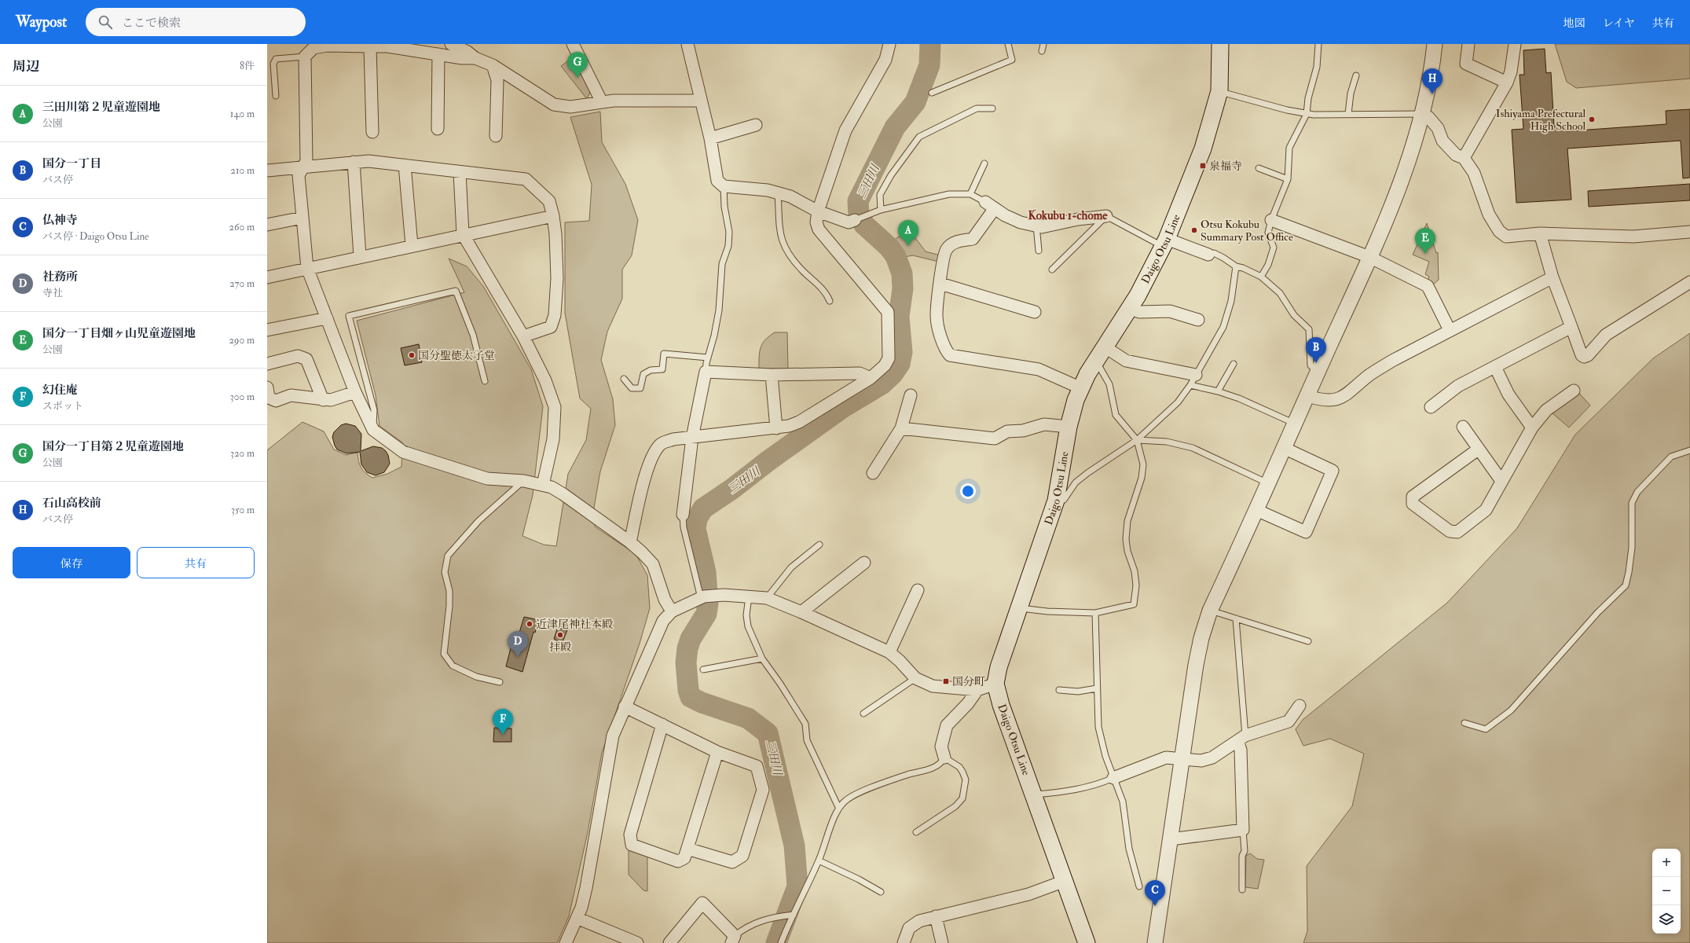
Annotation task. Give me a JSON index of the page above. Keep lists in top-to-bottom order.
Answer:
{
  "streets": {
    "main road": ["Daigo Otsu Line"]
  },
  "districts": ["Kokubu 1-chome"],
  "water": ["三田川"],
  "places": {
    "other": [
      "Ishiyama Prefectural High School",
      "Otsu Kokubu Summary Post Office",
      "国分聖徳太子堂",
      "近津尾神社本殿",
      "拝殿"
    ],
    "transit": ["泉福寺", "国分町"]
  },
  "page": {
    "header": "Waypost",
    "search": "ここで検索",
    "nav": ["地図", "レイヤ", "共有"],
    "heading": ["周辺", "8件"],
    "pins": [
      "G",
      "H",
      "A",
      "E",
      "B",
      "D",
      "F",
      "C"
    ],
    "list": [
      {
        "mark": "A",
        "name": "三田川第２児童遊園地",
        "note": "公園",
        "value": "140 m"
      },
      {
        "mark": "B",
        "name": "国分一丁目",
        "note": "バス停",
        "value": "210 m"
      },
      {
        "mark": "C",
        "name": "仏神寺",
        "note": "バス停 · Daigo Otsu Line",
        "value": "260 m"
      },
      {
        "mark": "D",
        "name": "社務所",
        "note": "寺社",
        "value": "270 m"
      },
      {
        "mark": "E",
        "name": "国分一丁目畑ヶ山児童遊園地",
        "note": "公園",
        "value": "290 m"
      },
      {
        "mark": "F",
        "name": "幻住庵",
        "note": "スポット",
        "value": "300 m"
      },
      {
        "mark": "G",
        "name": "国分一丁目第２児童遊園地",
        "note": "公園",
        "value": "320 m"
      },
      {
        "mark": "H",
        "name": "石山高校前",
        "note": "バス停",
        "value": "350 m"
      }
    ],
    "buttons": ["保存", "共有"],
    "map_buttons": ["+", "−"]
  }
}
